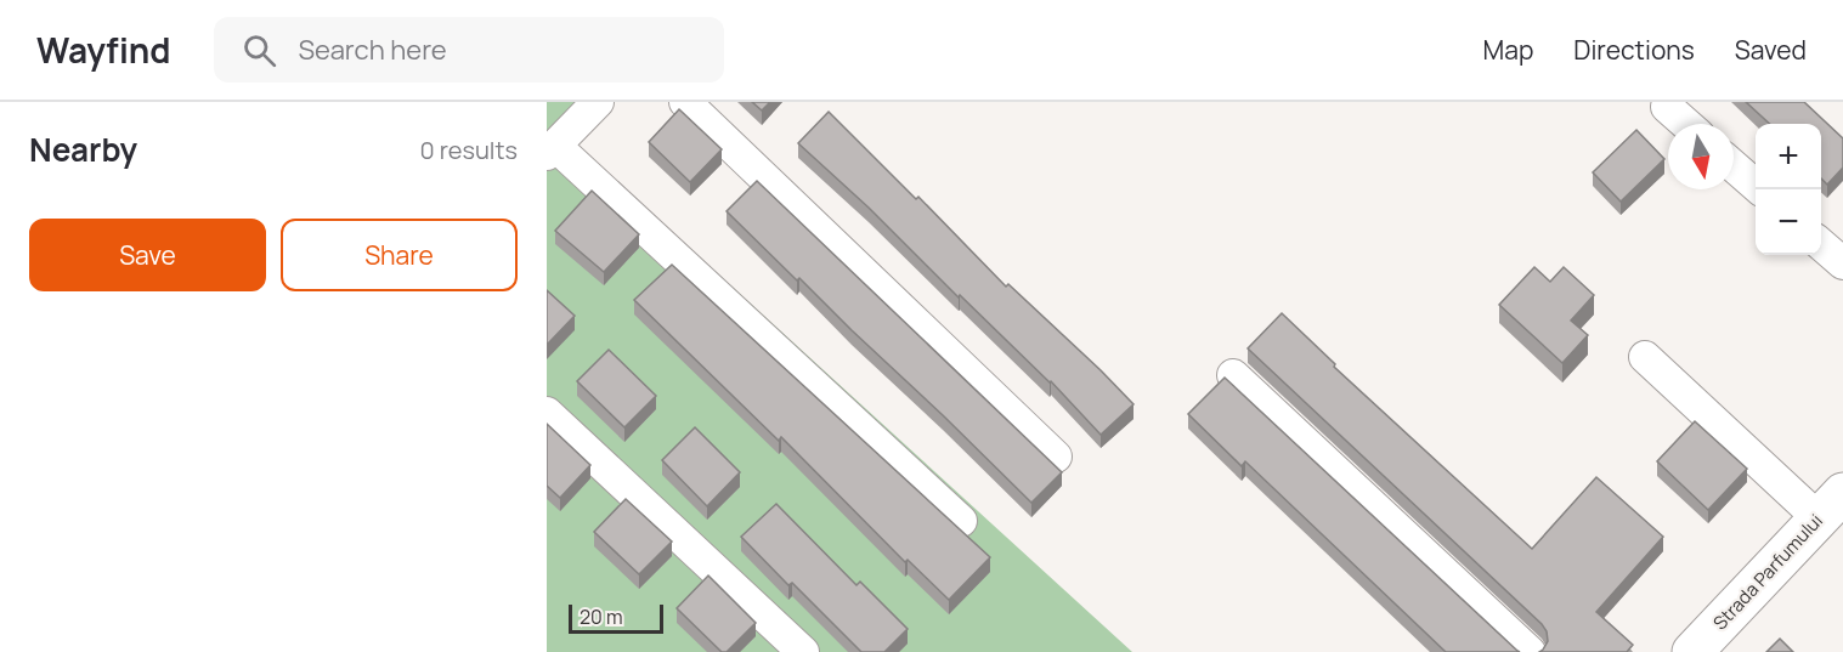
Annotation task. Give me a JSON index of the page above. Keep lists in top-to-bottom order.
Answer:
{
  "streets": {
    "street": ["Strada Parfumului"]
  },
  "scale_bar": "20 m",
  "north": "bottom",
  "page": {
    "header": "Wayfind",
    "search": "Search here",
    "nav": ["Map", "Directions", "Saved"],
    "heading": ["Nearby", "0 results"],
    "map_buttons": ["+", "−"],
    "buttons": ["Save", "Share"],
    "scale": "20 m"
  }
}
